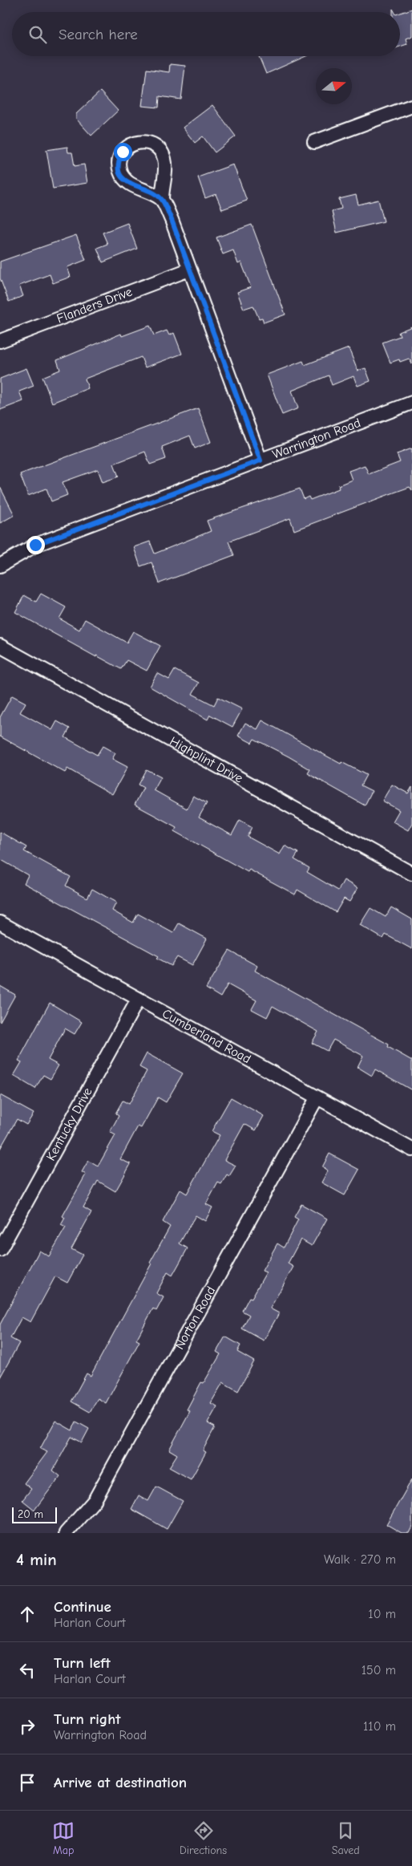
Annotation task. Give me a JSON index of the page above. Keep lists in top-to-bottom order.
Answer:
{
  "streets": {
    "street": [
      "Flanders Drive",
      "Warrington Road",
      "Highplint Drive",
      "Cumberland Road",
      "Kentucky Drive",
      "Norton Road"
    ]
  },
  "crossings": [
    ["Cumberland Road", "Kentucky Drive"],
    ["Cumberland Road", "Norton Road"]
  ],
  "scale_bar": "20 m",
  "north": "right",
  "page": {
    "search": "Search here",
    "scale": "20 m",
    "heading": ["4 min", "Walk · 270 m"],
    "list": [
      ["Continue", "Harlan Court", "10 m"],
      ["Turn left", "Harlan Court", "150 m"],
      ["Turn right", "Warrington Road", "110 m"],
      "Arrive at destination"
    ],
    "nav": ["Map", "Directions", "Saved"]
  }
}
